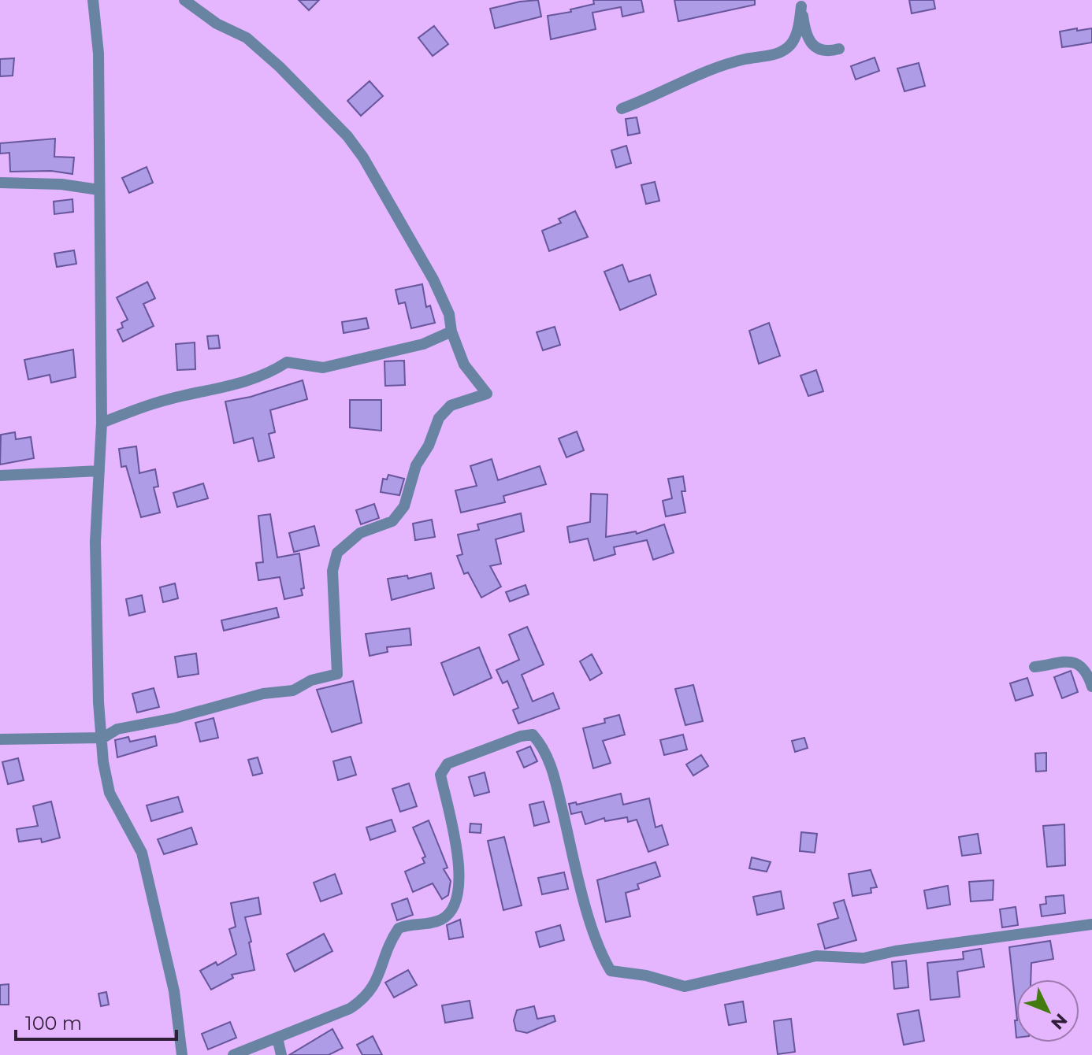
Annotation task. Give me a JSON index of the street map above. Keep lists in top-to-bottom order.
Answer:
{
  "scale_bar": "100 m",
  "north": "bottom right"
}
